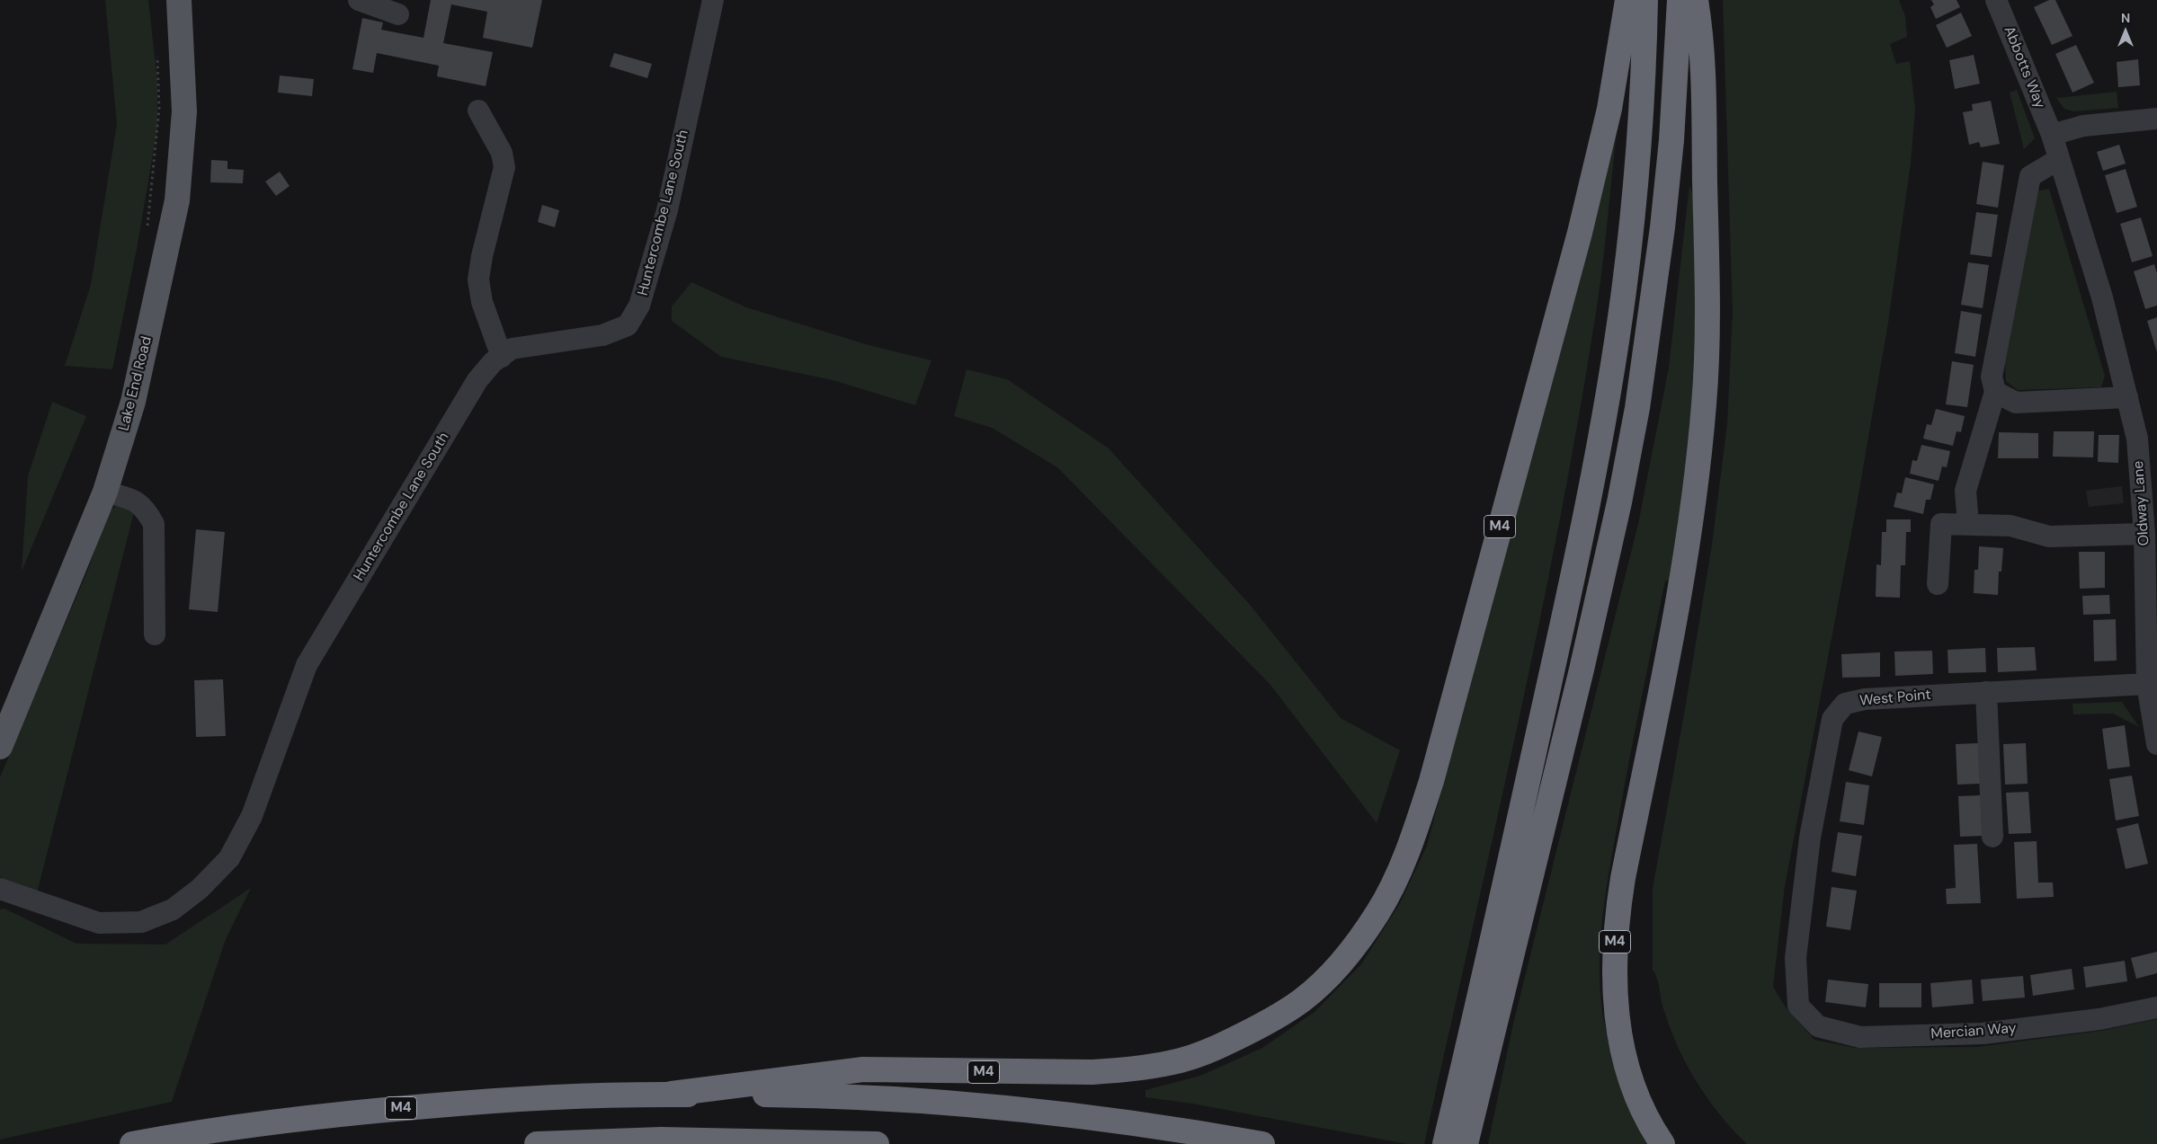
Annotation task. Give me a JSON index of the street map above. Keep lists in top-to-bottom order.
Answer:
{
  "streets": {
    "highway": ["M4"],
    "main road": ["Lake End Road"],
    "street": [
      "Abbotts Way",
      "Huntercombe Lane South",
      "Oldway Lane",
      "West Point",
      "Mercian Way"
    ]
  },
  "crossings": [
    ["Abbotts Way", "Oldway Lane"],
    ["Oldway Lane", "West Point"],
    ["West Point", "Mercian Way"]
  ],
  "north": "top"
}
